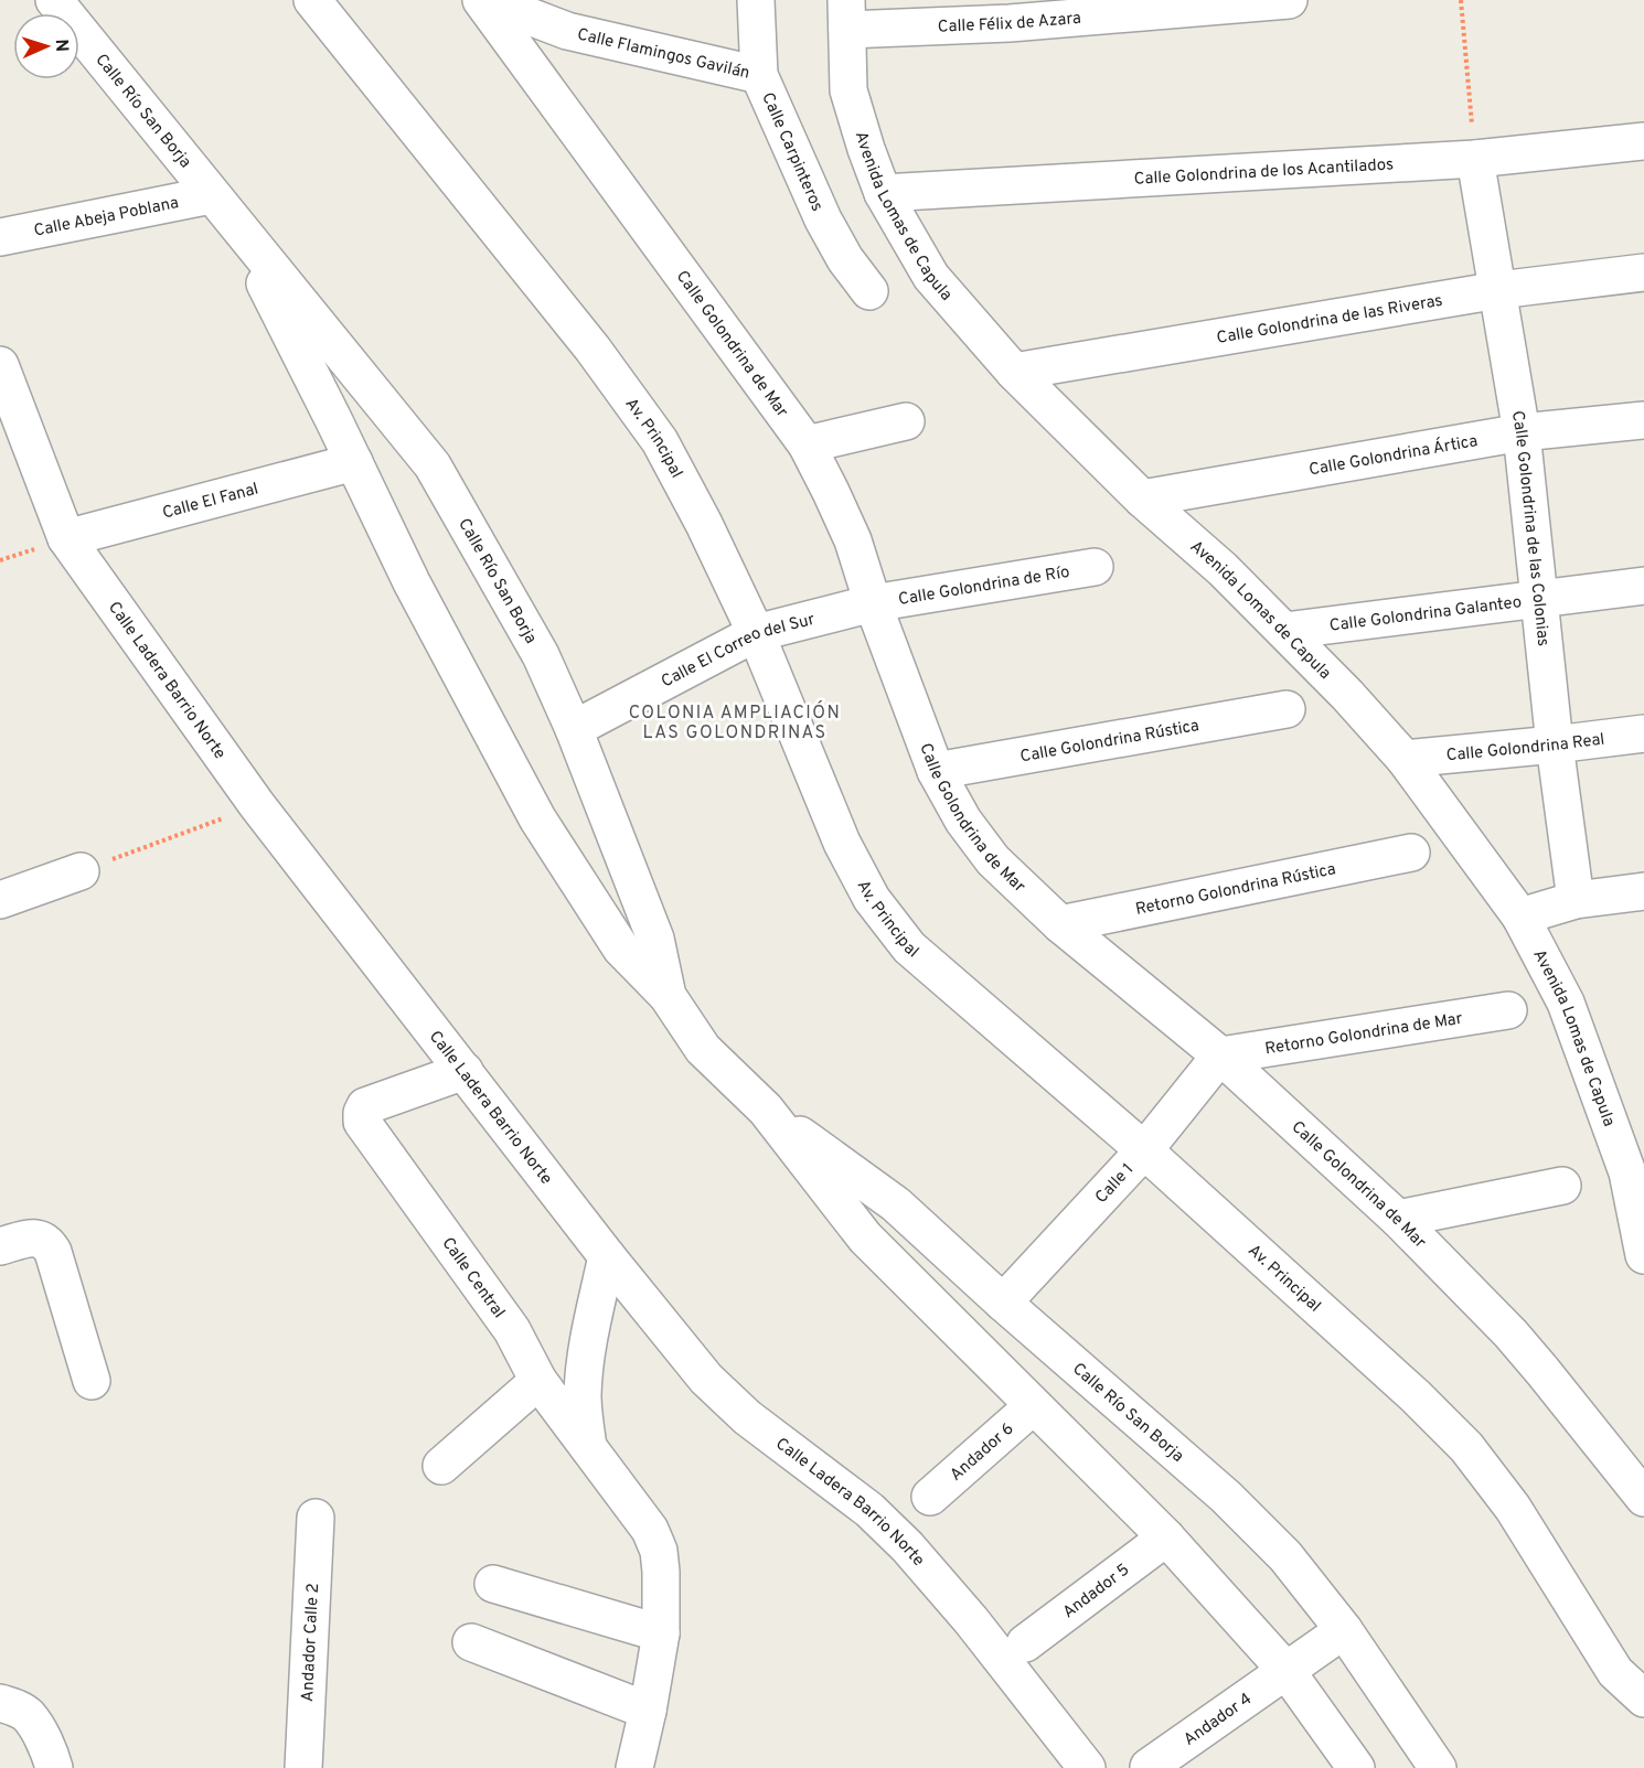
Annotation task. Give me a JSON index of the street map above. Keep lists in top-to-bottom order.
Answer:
{
  "streets": {
    "street": [
      "Calle Félix de Azara",
      "Calle Flamingos Gavilán",
      "Calle Río San Borja",
      "Calle Carpinteros",
      "Calle Golondrina de los Acantilados",
      "Avenida Lomas de Capula",
      "Calle Abeja Poblana",
      "Calle Golondrina de las Riveras",
      "Calle Golondrina de Mar",
      "Av. Principal",
      "Calle Golondrina Ártica",
      "Calle El Fanal",
      "Calle Golondrina de las Colonias",
      "Calle Golondrina de Río",
      "Calle Golondrina Galanteo",
      "Calle El Correo del Sur",
      "Calle Ladera Barrio Norte",
      "Calle Golondrina Rústica",
      "Calle Golondrina Real",
      "Retorno Golondrina Rústica",
      "Retorno Golondrina de Mar",
      "Calle 1",
      "Calle Central",
      "Andador 6",
      "Andador 5",
      "Andador Calle 2",
      "Andador 4"
    ]
  },
  "crossings": [
    ["Calle Félix de Azara", "Avenida Lomas de Capula"],
    ["Calle Flamingos Gavilán", "Calle Carpinteros"],
    ["Calle Río San Borja", "Calle Abeja Poblana"],
    ["Calle Río San Borja", "Calle El Fanal"],
    ["Calle Río San Borja", "Calle El Correo del Sur"],
    ["Calle Río San Borja", "Calle 1"],
    ["Calle Río San Borja", "Andador 6"],
    ["Calle Río San Borja", "Andador 5"],
    ["Calle Río San Borja", "Andador 4"],
    ["Calle Golondrina de los Acantilados", "Avenida Lomas de Capula"],
    ["Calle Golondrina de los Acantilados", "Calle Golondrina de las Colonias"],
    ["Avenida Lomas de Capula", "Calle Golondrina de las Riveras"],
    ["Avenida Lomas de Capula", "Calle Golondrina Ártica"],
    ["Avenida Lomas de Capula", "Calle Golondrina Galanteo"],
    ["Avenida Lomas de Capula", "Calle Golondrina Real"],
    ["Calle Golondrina de las Riveras", "Calle Golondrina de las Colonias"],
    ["Calle Golondrina de Mar", "Calle Golondrina de Río"],
    ["Calle Golondrina de Mar", "Calle El Correo del Sur"],
    ["Calle Golondrina de Mar", "Calle Golondrina Rústica"],
    ["Calle Golondrina de Mar", "Retorno Golondrina Rústica"],
    ["Calle Golondrina de Mar", "Retorno Golondrina de Mar"],
    ["Calle Golondrina de Mar", "Calle 1"],
    ["Av. Principal", "Calle El Correo del Sur"],
    ["Av. Principal", "Calle 1"],
    ["Calle Golondrina Ártica", "Calle Golondrina de las Colonias"],
    ["Calle El Fanal", "Calle Ladera Barrio Norte"],
    ["Calle Golondrina de las Colonias", "Calle Golondrina Galanteo"],
    ["Calle Golondrina de las Colonias", "Calle Golondrina Real"],
    ["Calle Golondrina de Río", "Calle El Correo del Sur"],
    ["Calle Ladera Barrio Norte", "Calle Central"],
    ["Retorno Golondrina de Mar", "Calle 1"]
  ],
  "districts": ["COLONIA AMPLIACIÓN LAS GOLONDRINAS"],
  "north": "right"
}
